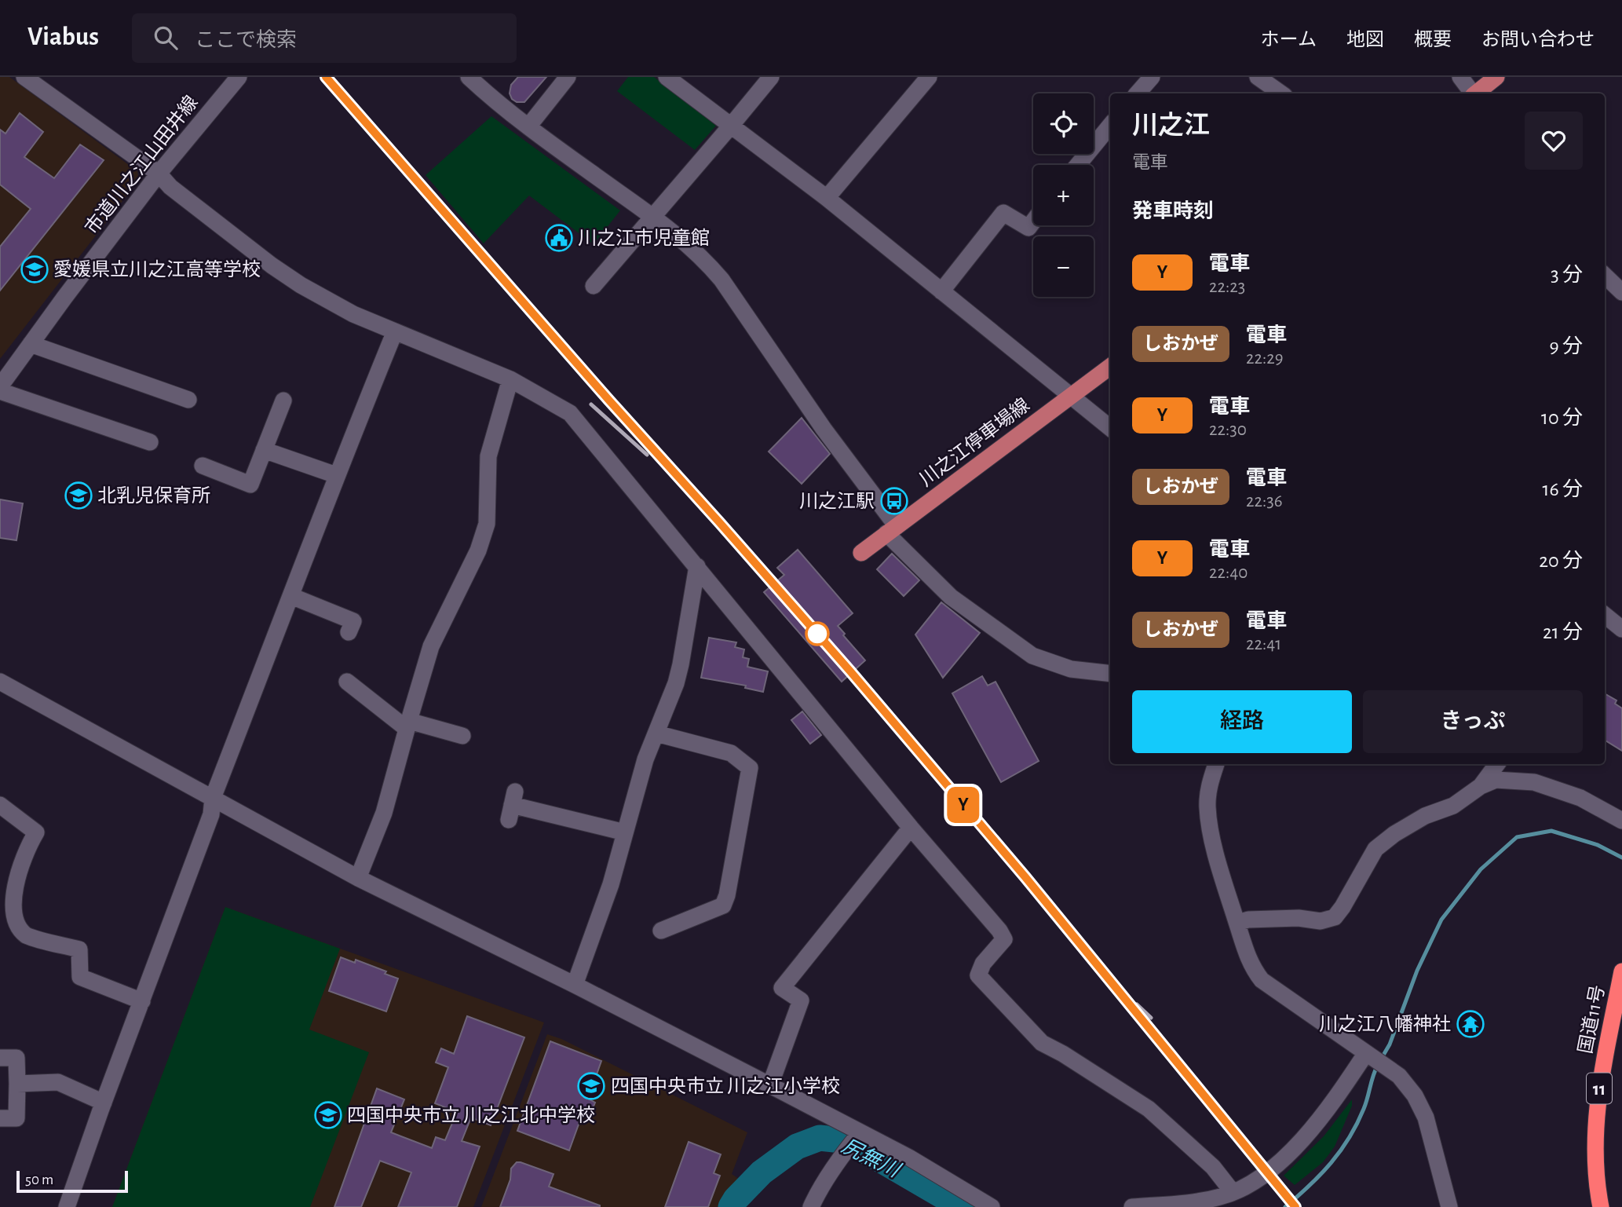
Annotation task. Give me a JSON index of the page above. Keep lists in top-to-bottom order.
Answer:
{
  "streets": {
    "highway": ["国道11号", "11"],
    "main road": ["川之江停車場線"],
    "street": ["市道川之江山田井線"]
  },
  "water": ["尻無川"],
  "places": {
    "public building": ["川之江市児童館"],
    "school or university": [
      "愛媛県立川之江高等学校",
      "北乳児保育所",
      "四国中央市立 川之江小学校",
      "四国中央市立 川之江北中学校"
    ],
    "bus stop": ["川之江駅"],
    "temple": ["川之江八幡神社"]
  },
  "scale_bar": "50 m",
  "page": {
    "header": "Viabus",
    "search": "ここで検索",
    "nav": [
      "ホーム",
      "地図",
      "概要",
      "お問い合わせ"
    ],
    "on_map": "Y",
    "map_buttons": ["+", "−"],
    "heading": [
      ["川之江", "電車"],
      "発車時刻"
    ],
    "list": [
      {
        "mark": "Y",
        "name": "電車",
        "note": "22:23",
        "value": "3 分"
      },
      {
        "mark": "しおかぜ",
        "name": "電車",
        "note": "22:29",
        "value": "9 分"
      },
      {
        "mark": "Y",
        "name": "電車",
        "note": "22:30",
        "value": "10 分"
      },
      {
        "mark": "しおかぜ",
        "name": "電車",
        "note": "22:36",
        "value": "16 分"
      },
      {
        "mark": "Y",
        "name": "電車",
        "note": "22:40",
        "value": "20 分"
      },
      {
        "mark": "しおかぜ",
        "name": "電車",
        "note": "22:41",
        "value": "21 分"
      }
    ],
    "buttons": ["経路", "きっぷ"],
    "scale": "50 m"
  }
}
